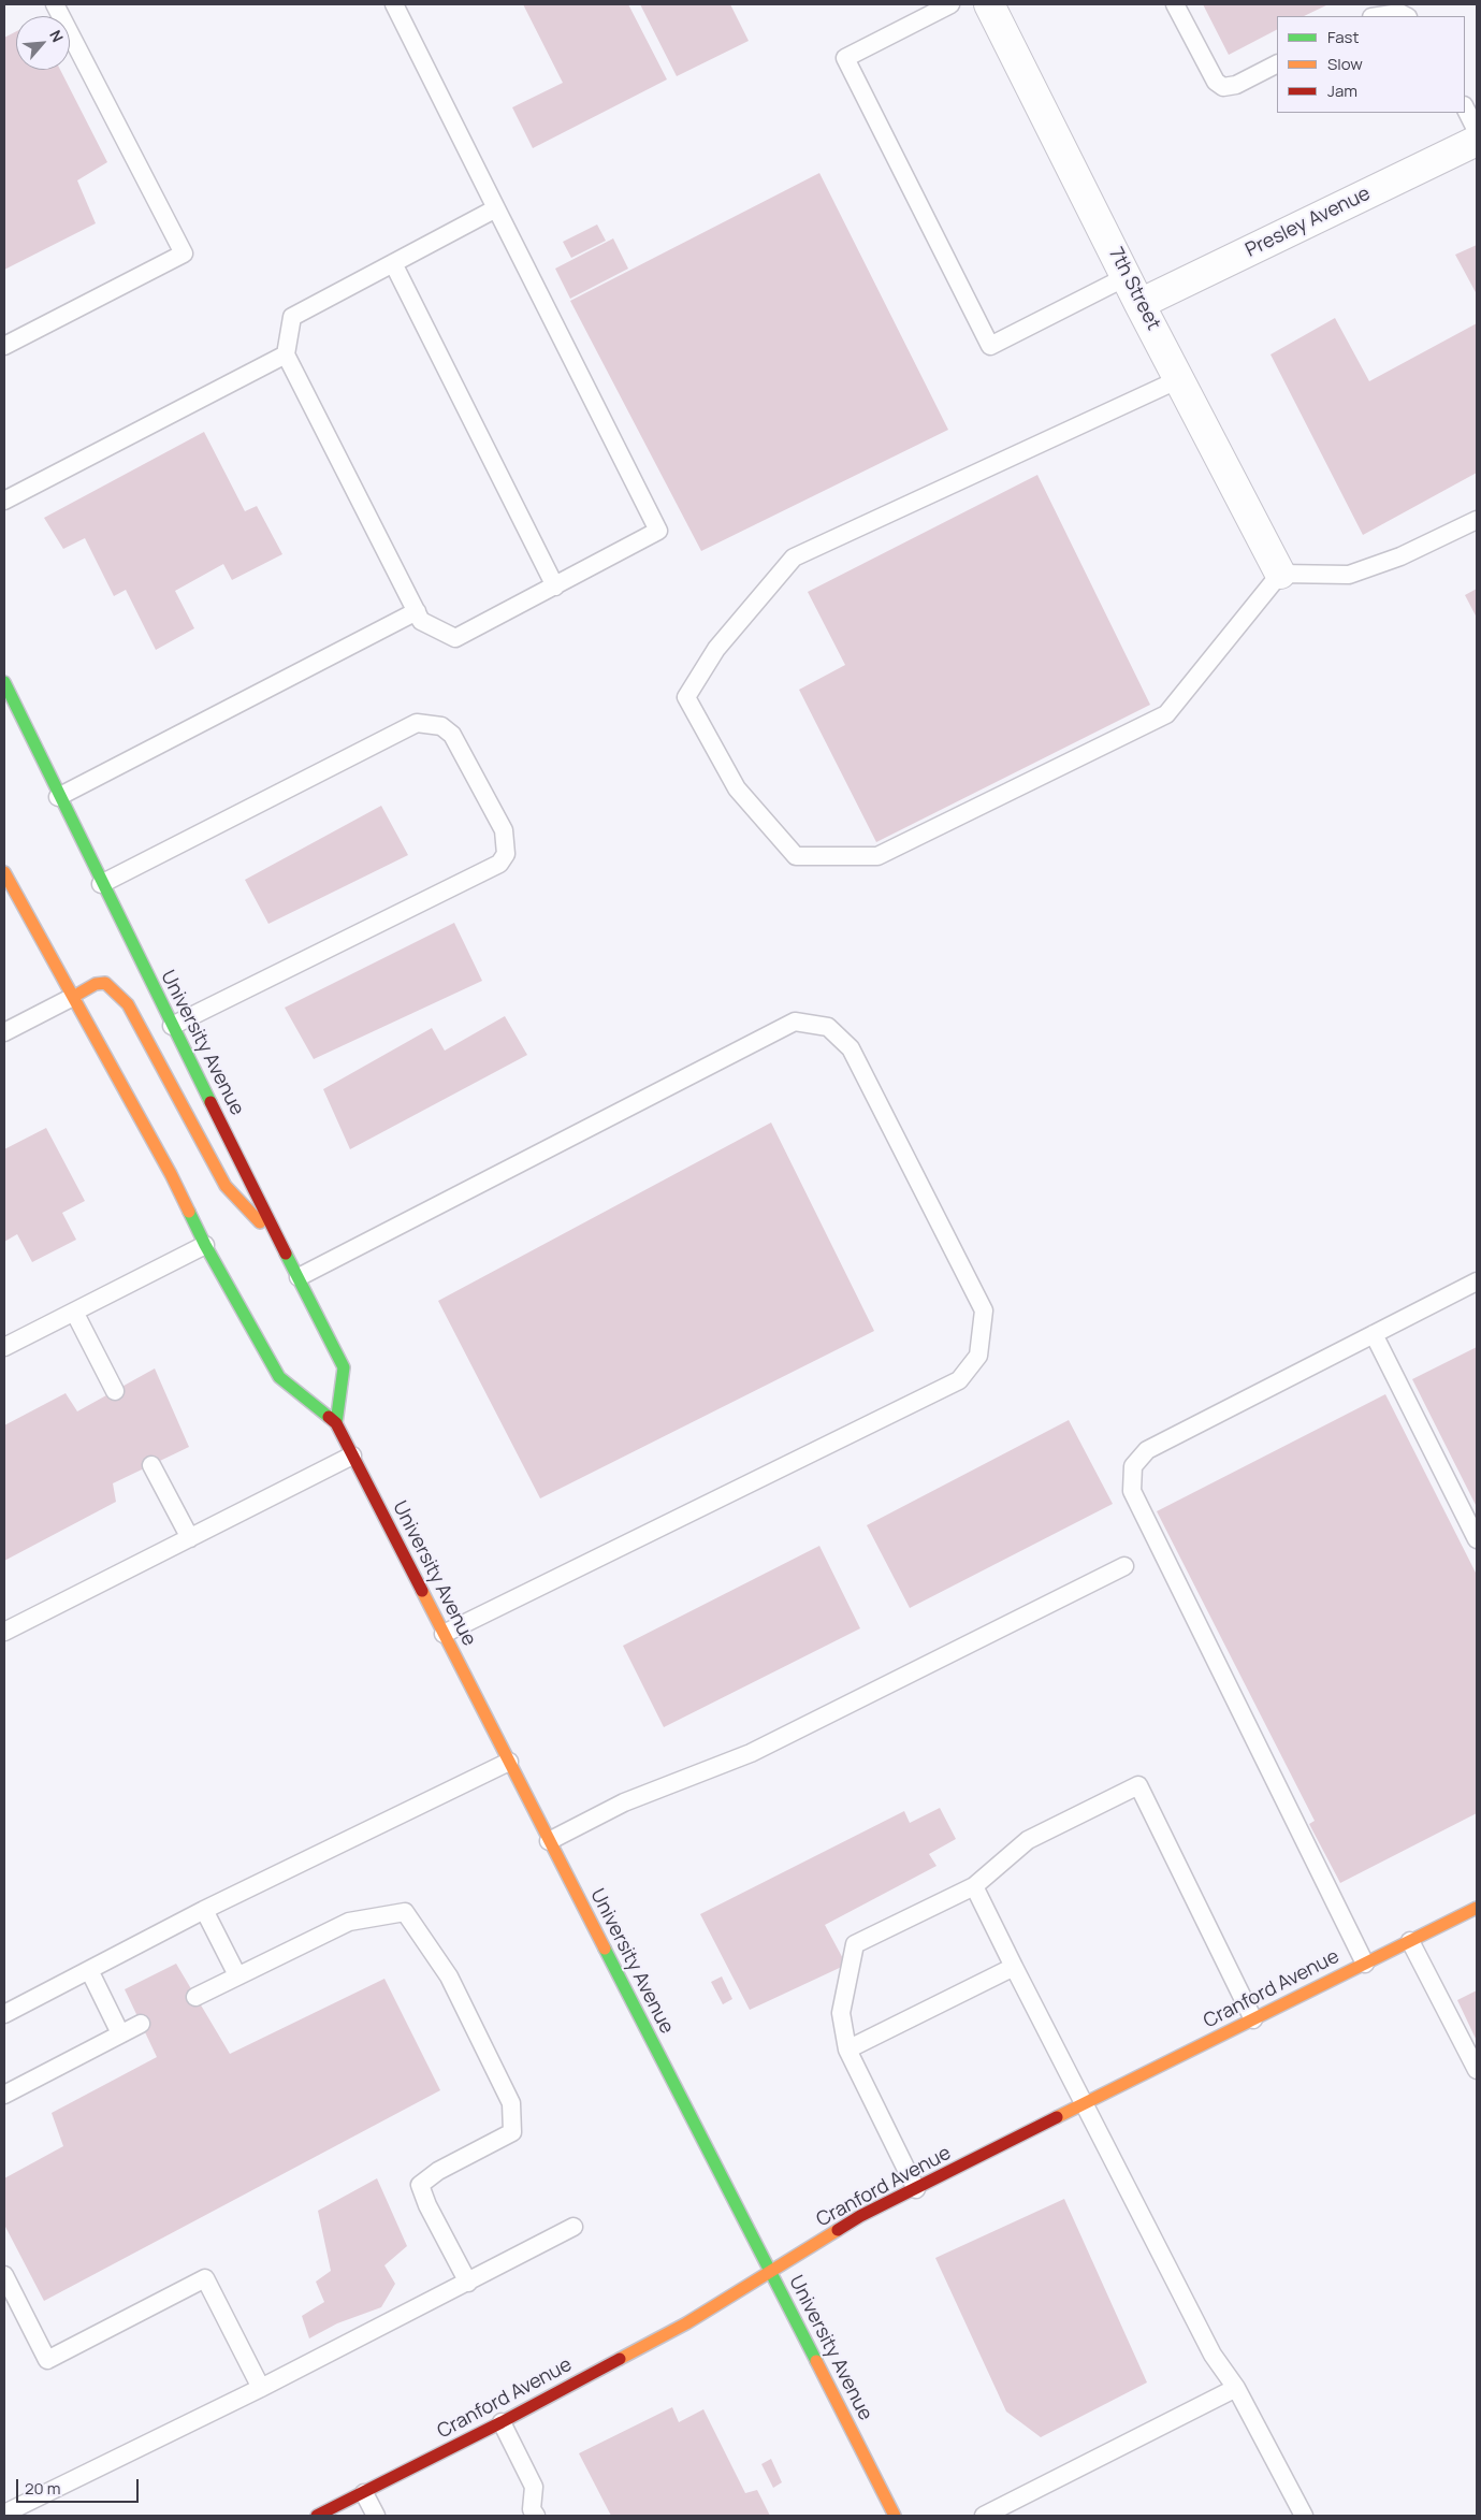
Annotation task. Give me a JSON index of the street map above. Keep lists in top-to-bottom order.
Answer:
{
  "streets": {
    "main road": ["University Avenue", "Cranford Avenue"],
    "street": ["Presley Avenue", "7th Street"]
  },
  "crossings": [
    ["Presley Avenue", "7th Street"],
    ["University Avenue", "Cranford Avenue"]
  ],
  "legend": ["Fast", "Slow", "Jam"],
  "scale_bar": "20 m",
  "north": "top right"
}
